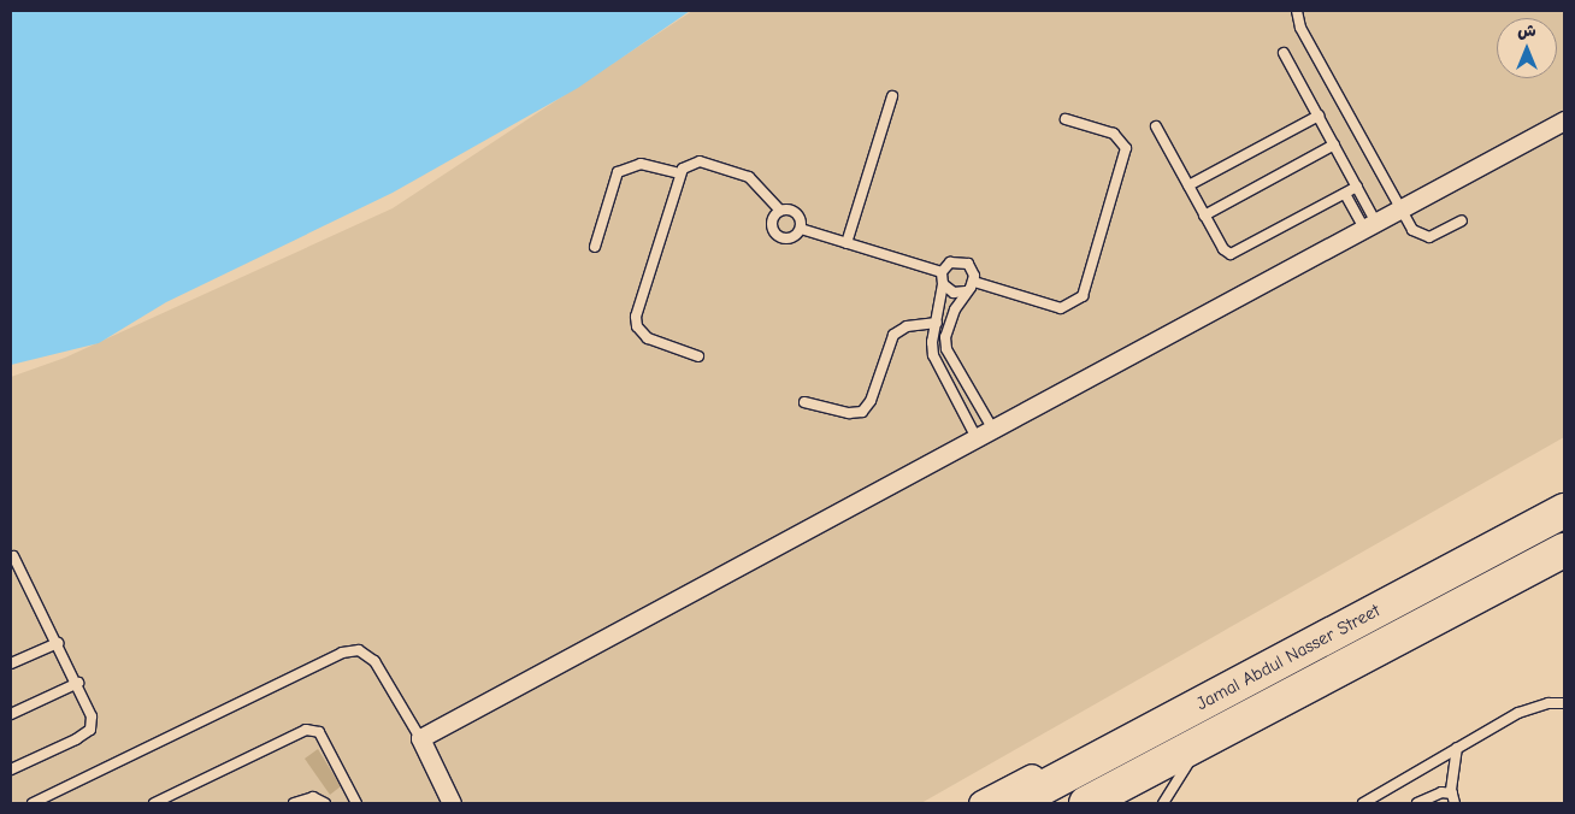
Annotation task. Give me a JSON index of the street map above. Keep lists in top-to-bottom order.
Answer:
{
  "streets": {
    "highway": ["Jamal Abdul Nasser Street"]
  },
  "north": "top"
}
